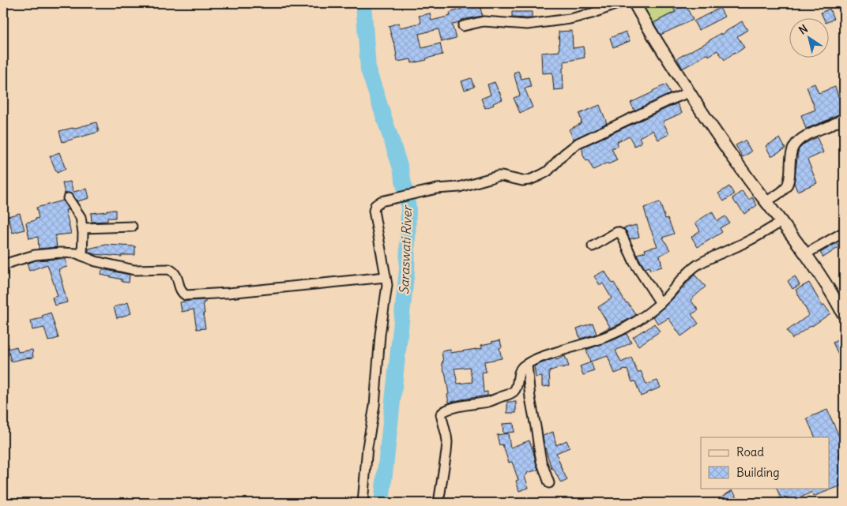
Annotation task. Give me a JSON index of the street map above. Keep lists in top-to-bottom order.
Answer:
{
  "water": ["Saraswati River"],
  "legend": ["Road", "Building"],
  "north": "top left"
}
